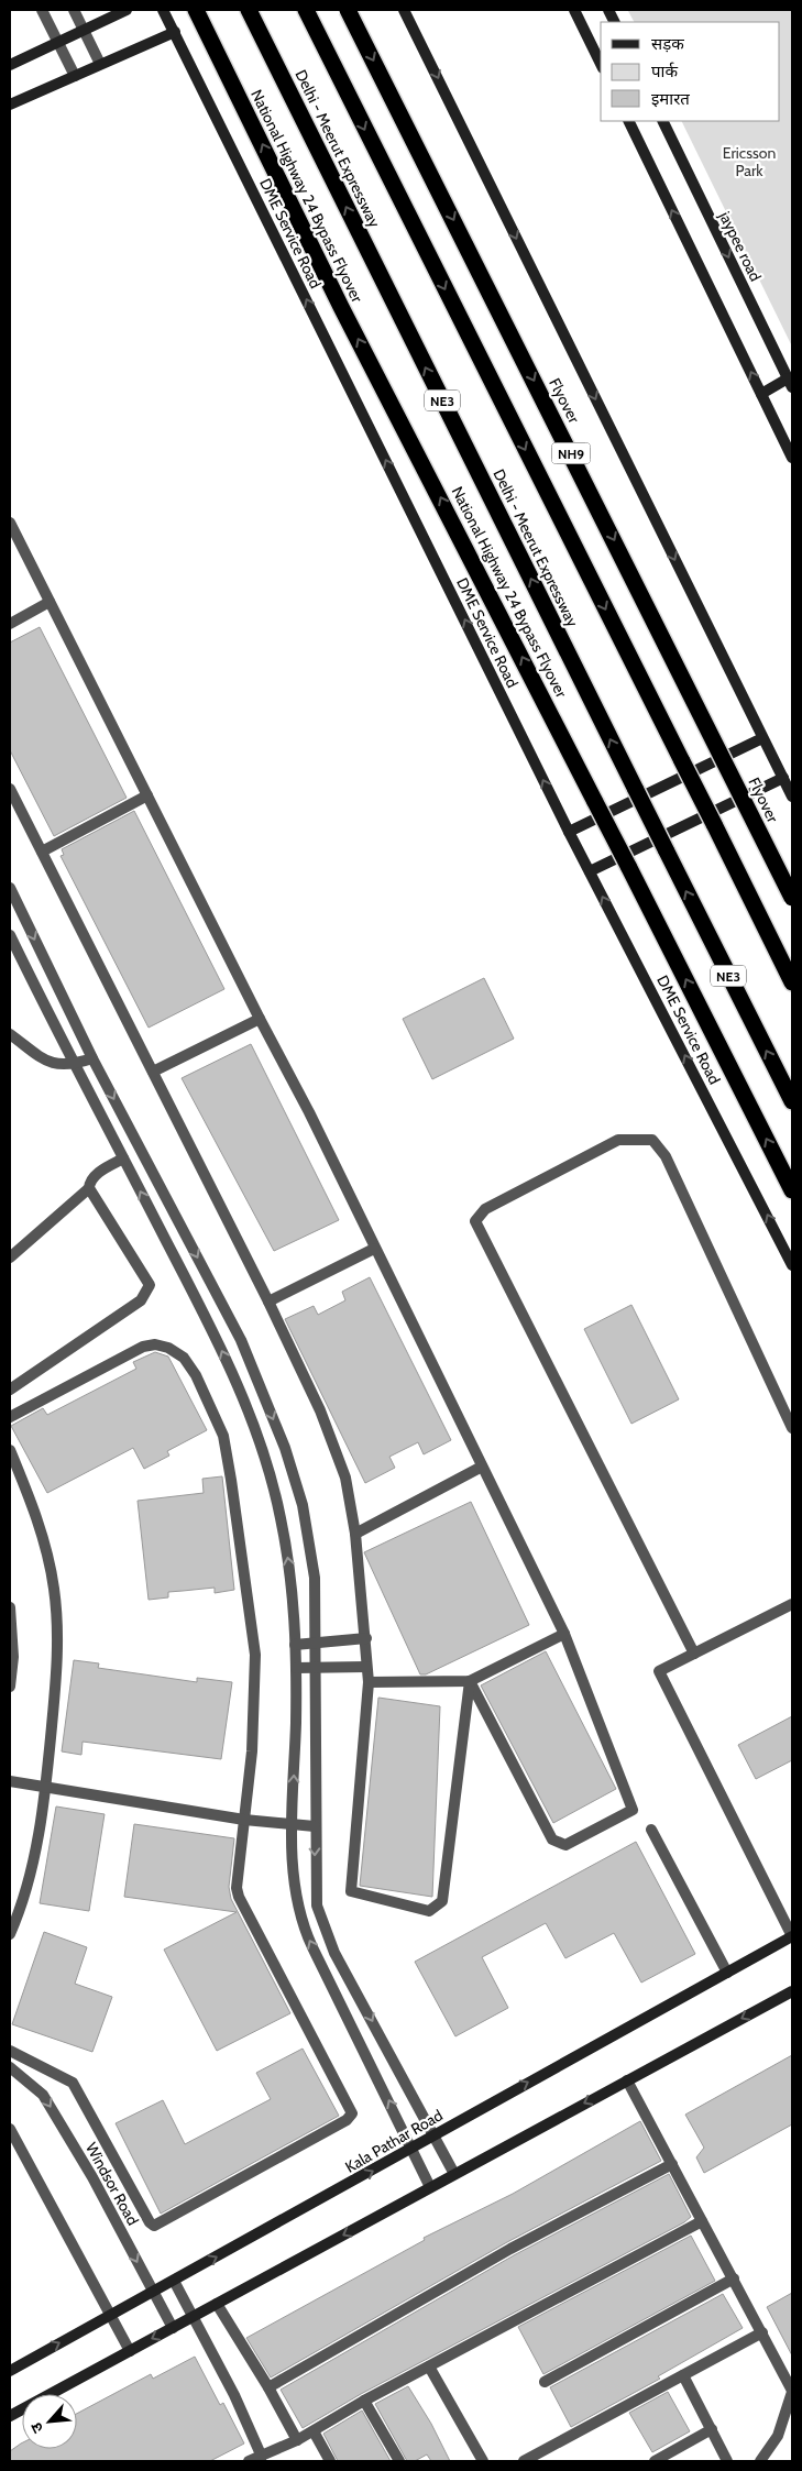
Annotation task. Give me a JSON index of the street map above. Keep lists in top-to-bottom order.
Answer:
{
  "streets": {
    "highway": [
      "Delhi - Meerut Expressway",
      "National Highway 24 Bypass Flyover",
      "NE3",
      "Flyover",
      "NH9"
    ],
    "street": [
      "DME Service Road",
      "jaypee road",
      "Kala Pathar Road",
      "Windsor Road"
    ]
  },
  "crossings": [
    ["Kala Pathar Road", "Windsor Road"]
  ],
  "one_way": ["DME Service Road"],
  "parks": ["Ericsson Park"],
  "legend": ["सड़क", "पार्क", "इमारत"],
  "north": "bottom left"
}
